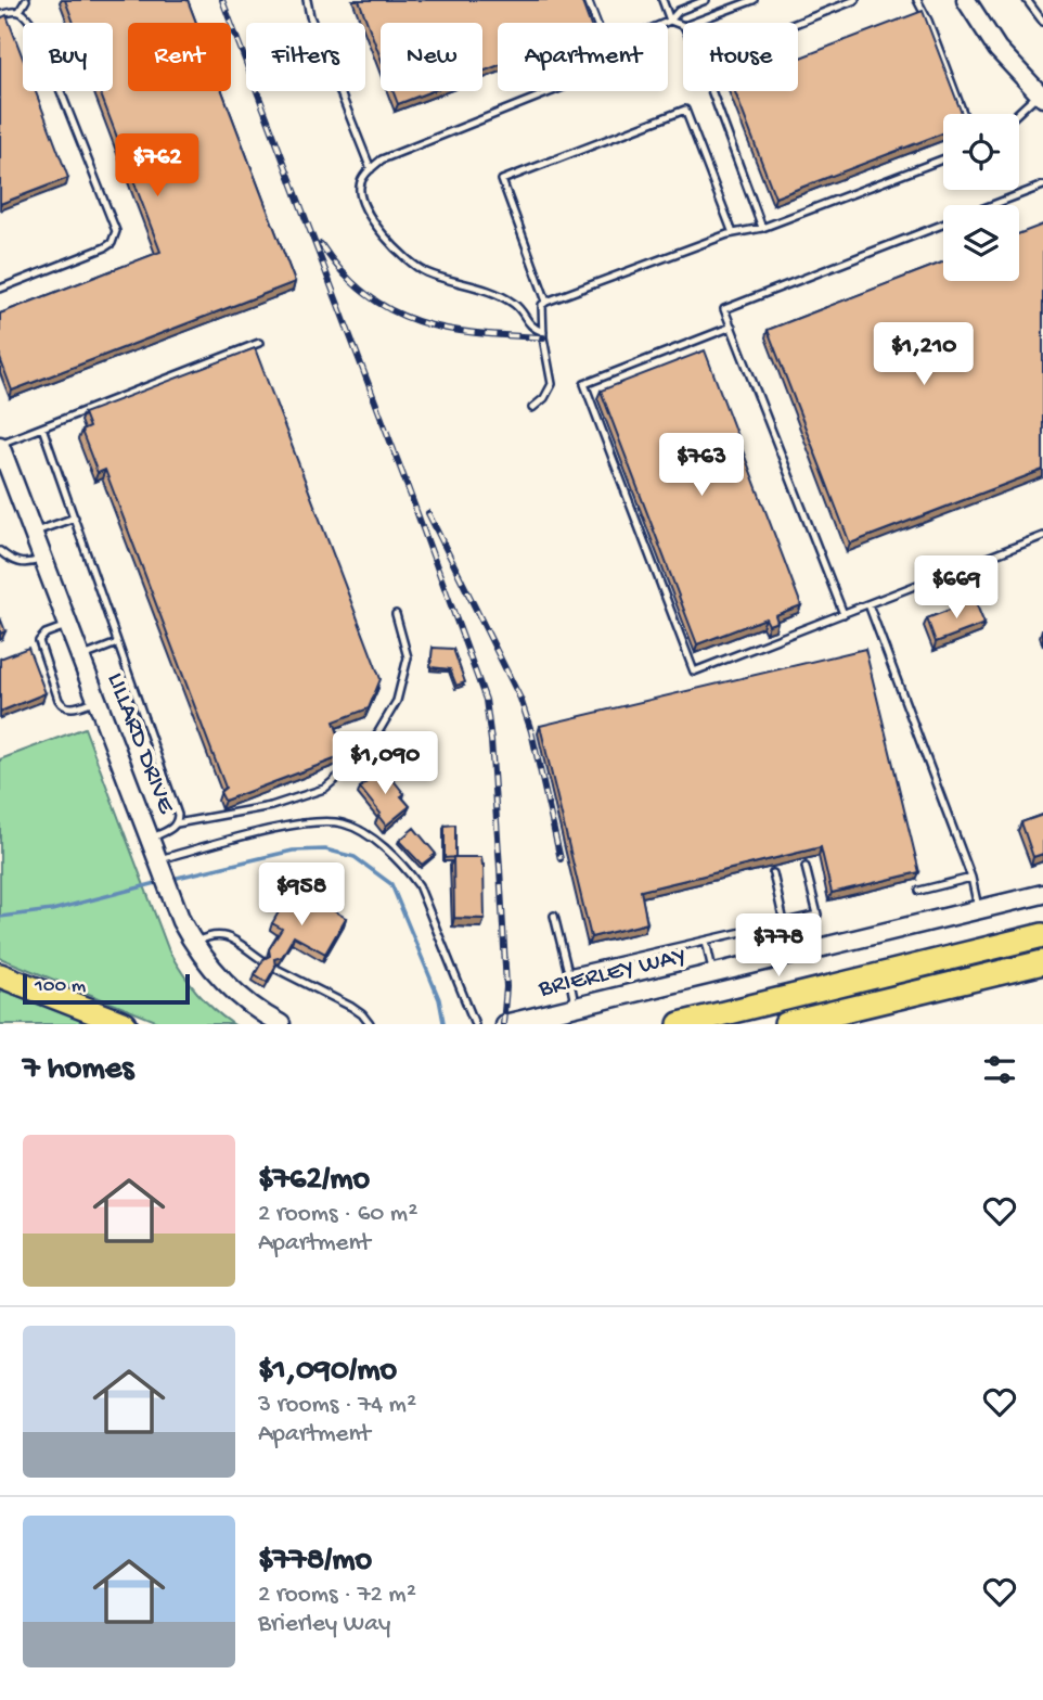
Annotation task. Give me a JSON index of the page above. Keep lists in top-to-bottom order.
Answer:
{
  "streets": {
    "street": ["LILLARD DRIVE", "BRIERLEY WAY"]
  },
  "scale_bar": "100 m",
  "page": {
    "chip": [
      "Buy",
      "Rent",
      "Filters",
      "New",
      "Apartment",
      "House"
    ],
    "price": [
      "$762",
      "$1,210",
      "$763",
      "$669",
      "$1,090",
      "$958",
      "$778"
    ],
    "scale": "100 m",
    "heading": "7 homes",
    "list": [
      {
        "name": "$762/mo",
        "note": "2 rooms · 60 m² · Apartment"
      },
      {
        "name": "$1,090/mo",
        "note": "3 rooms · 74 m² · Apartment"
      },
      {
        "name": "$778/mo",
        "note": "2 rooms · 72 m² · Brierley Way"
      }
    ]
  }
}
